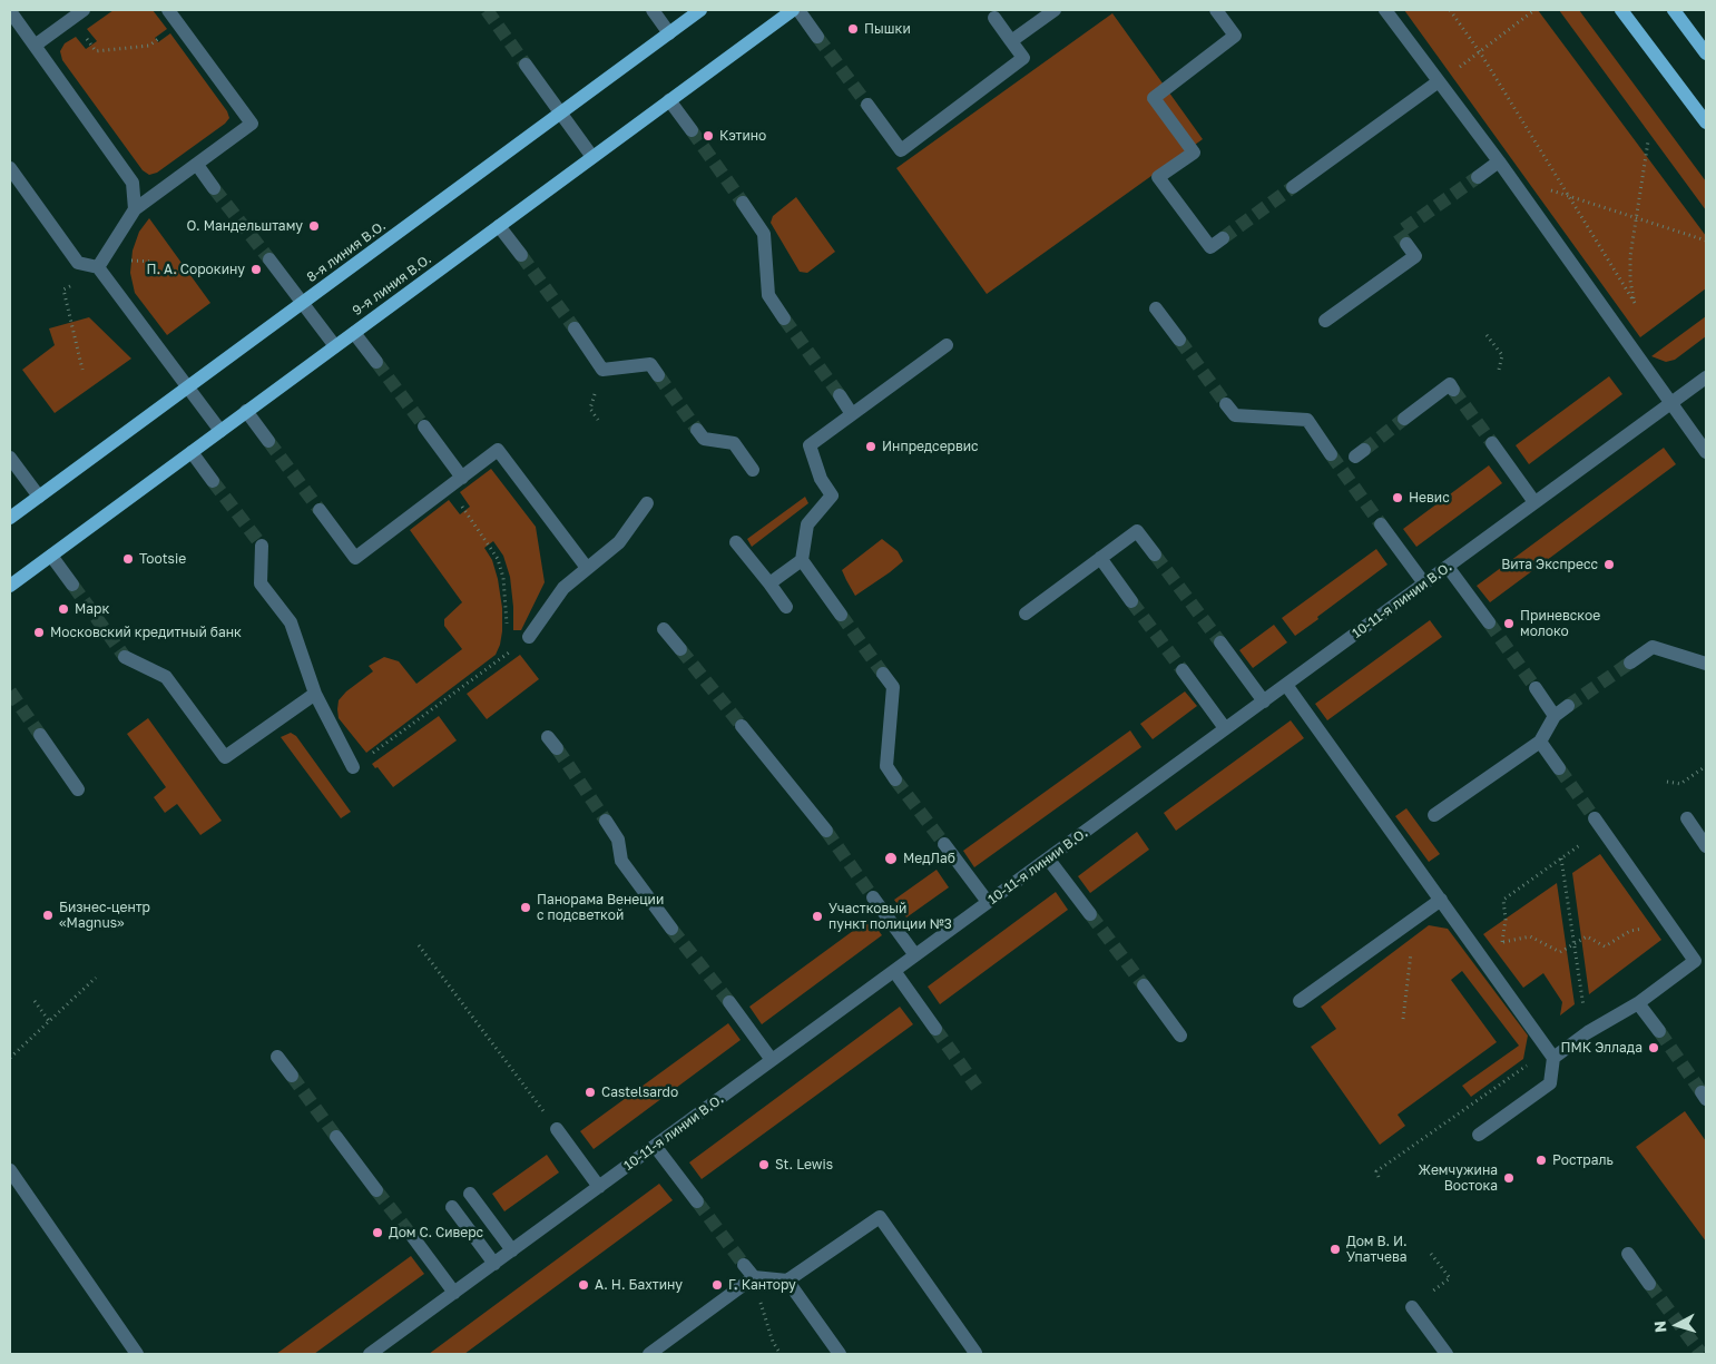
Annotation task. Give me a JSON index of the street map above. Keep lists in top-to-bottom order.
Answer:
{
  "streets": {
    "main road": ["8-я линия В.О.", "9-я линия В.О."],
    "street": ["10-11-я линии В.О."]
  },
  "places": [
    "Пышки",
    "Кэтино",
    "О. Мандельштаму",
    "П. А. Сорокину",
    "Инпредсервис",
    "Невис",
    "Tootsie",
    "Вита Экспресс",
    "Марк",
    "Приневское молоко",
    "Московский кредитный банк",
    "МедЛаб",
    "Панорама Венеции с подсветкой",
    "Бизнес-центр «Magnus»",
    "Участковый пункт полиции №3",
    "ПМК Эллада",
    "Castelsardo",
    "Ростраль",
    "St. Lewis",
    "Жемчужина Востока",
    "Дом С. Сиверс",
    "Дом В. И. Упатчева",
    "А. Н. Бахтину",
    "Г. Кантору"
  ],
  "north": "left"
}
